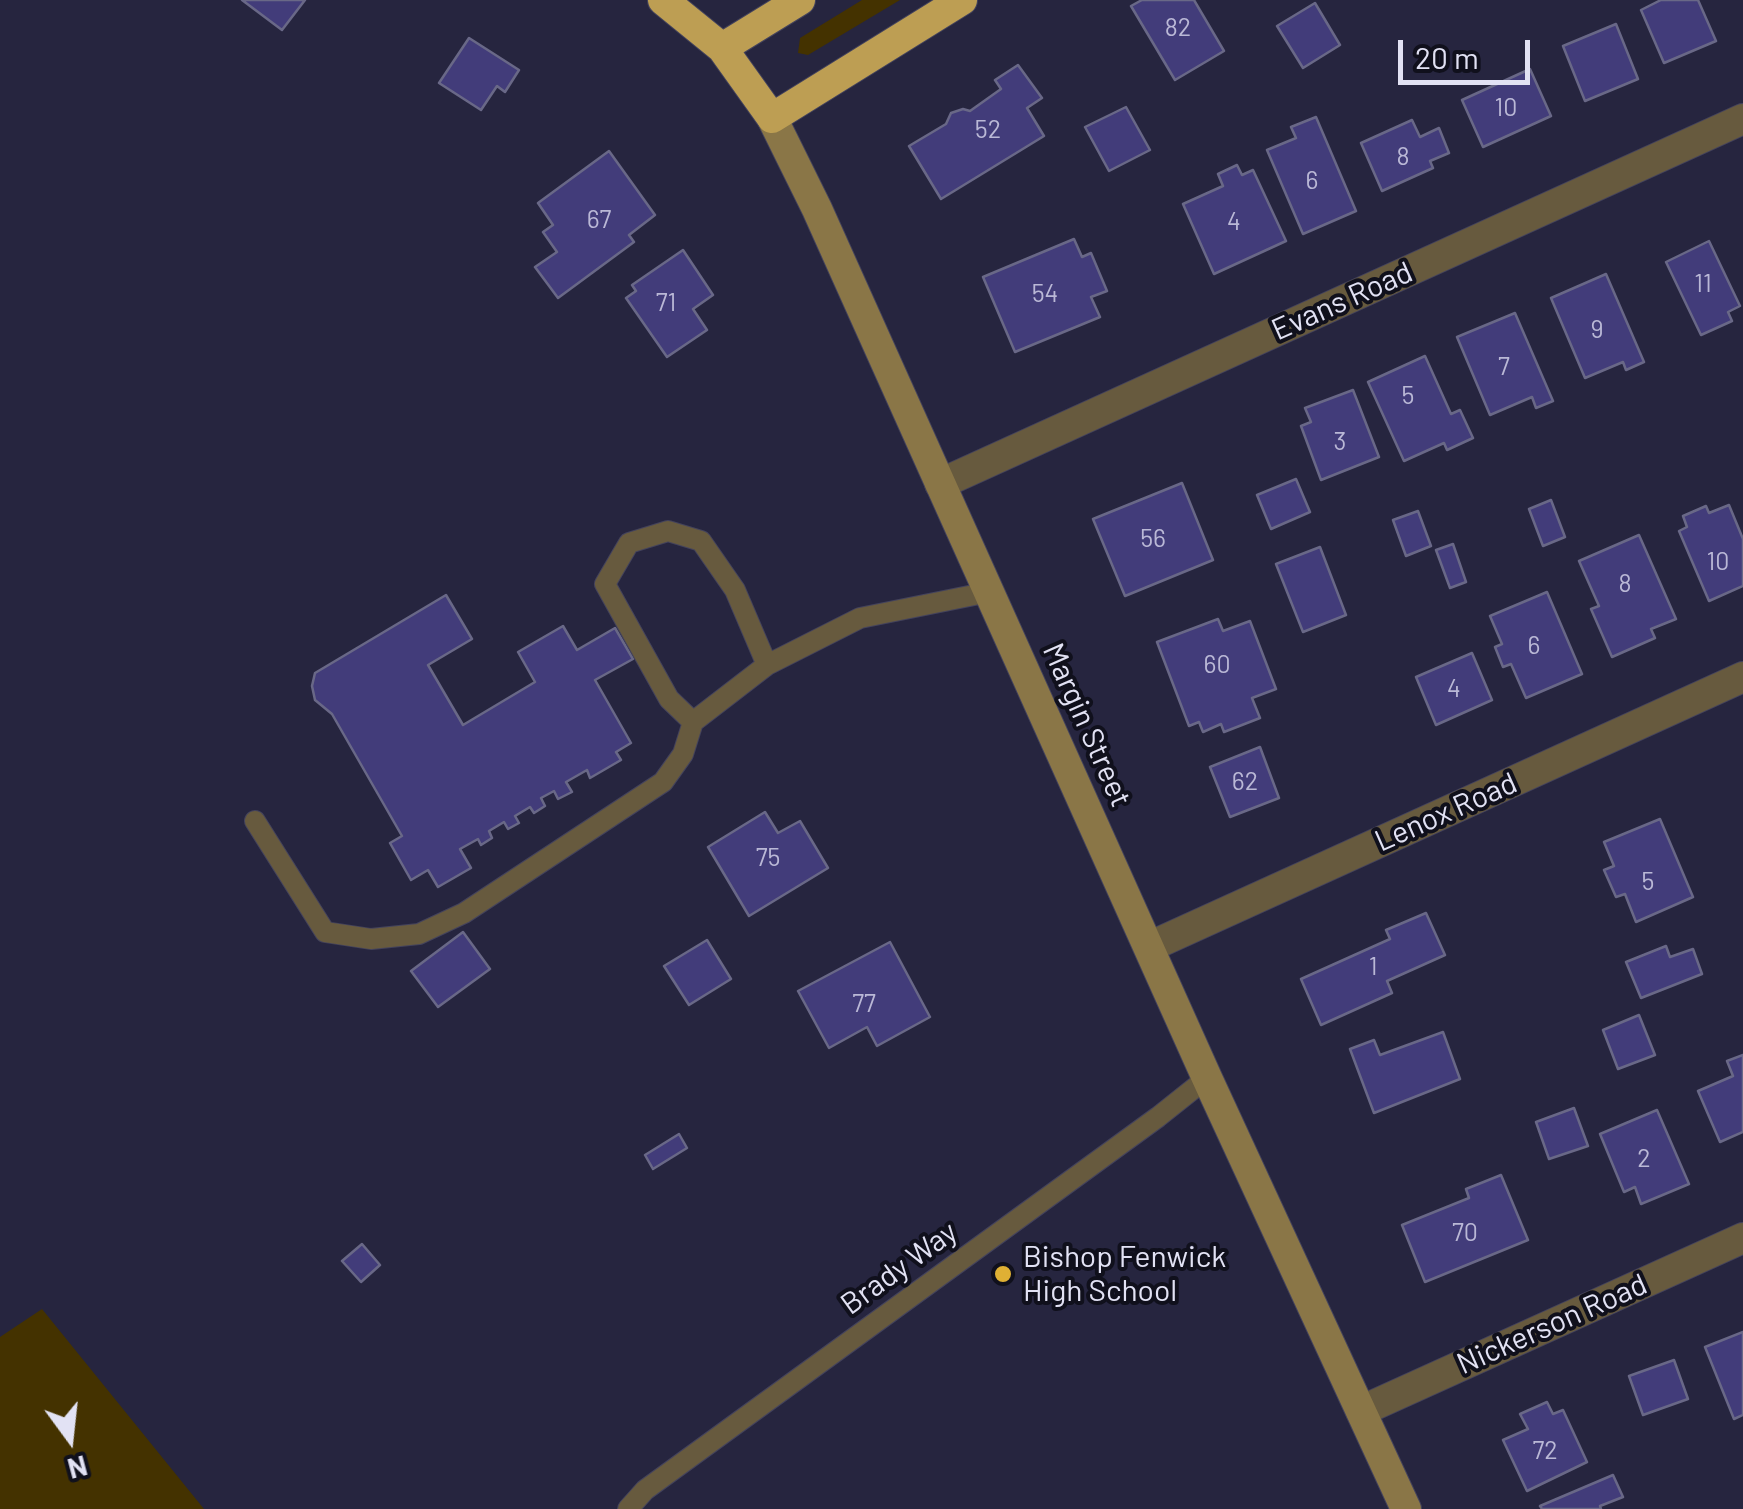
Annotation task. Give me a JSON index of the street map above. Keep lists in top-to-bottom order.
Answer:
{
  "streets": {
    "highway": ["Margin Street"],
    "street": ["Evans Road", "Lenox Road", "Nickerson Road"],
    "lane": ["Brady Way"]
  },
  "crossings": [
    ["Evans Road", "Margin Street"],
    ["Margin Street", "Lenox Road"],
    ["Margin Street", "Brady Way"],
    ["Margin Street", "Nickerson Road"]
  ],
  "places": ["Bishop Fenwick High School"],
  "house_numbers": [
    "82",
    "10",
    "52",
    "8",
    "6",
    "67",
    "4",
    "11",
    "54",
    "71",
    "9",
    "7",
    "5",
    "3",
    "56",
    "10",
    "8",
    "6",
    "60",
    "4",
    "62",
    "75",
    "5",
    "1",
    "77",
    "2",
    "70",
    "72"
  ],
  "scale_bar": "20 m",
  "north": "bottom"
}
